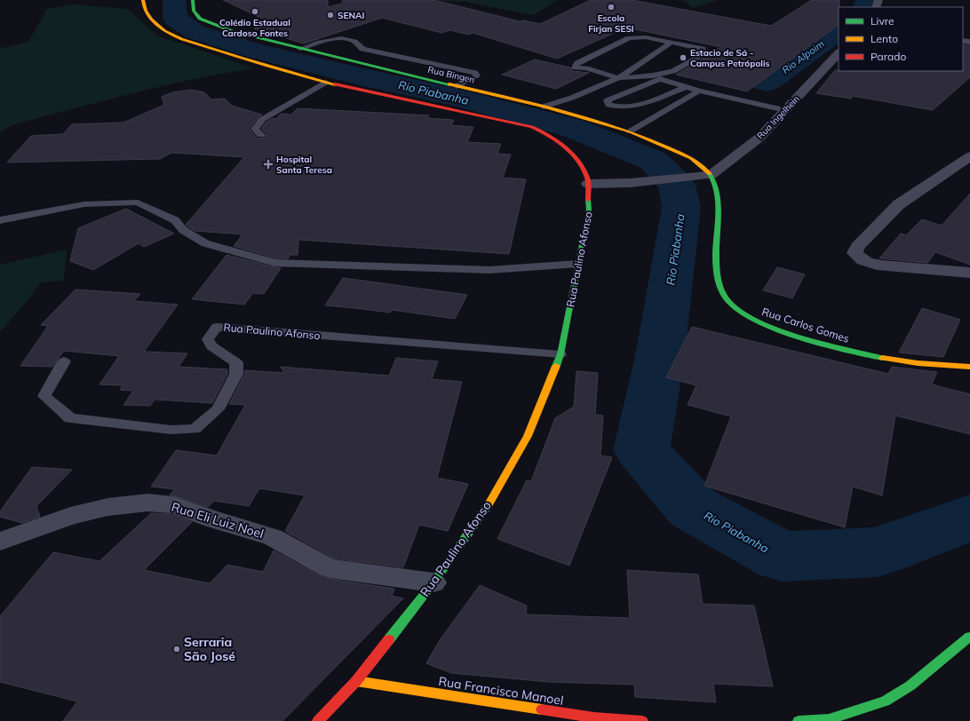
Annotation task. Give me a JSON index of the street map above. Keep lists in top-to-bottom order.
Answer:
{
  "streets": {
    "main road": [
      "Rua Bingen",
      "Rua Paulino Afonso",
      "Rua Carlos Gomes",
      "Rua Francisco Manoel"
    ],
    "street": ["Rua Ingelhein", "Rua Eli Luiz Noel"]
  },
  "crossings": [
    ["Rua Bingen", "Rua Ingelhein"],
    ["Rua Bingen", "Rua Carlos Gomes"],
    ["Rua Ingelhein", "Rua Carlos Gomes"],
    ["Rua Paulino Afonso", "Rua Eli Luiz Noel"],
    ["Rua Paulino Afonso", "Rua Francisco Manoel"]
  ],
  "water": ["Rio Alpoim", "Rio Piabanha"],
  "places": {
    "other": [
      "Escola Firjan SESI",
      "Colédio Estadual Cardoso Fontes",
      "SENAI",
      "Estacio de Sá - Campus Petrópolis",
      "Serraria São José"
    ],
    "health": ["Hospital Santa Teresa"]
  },
  "legend": ["Livre", "Lento", "Parado"]
}
